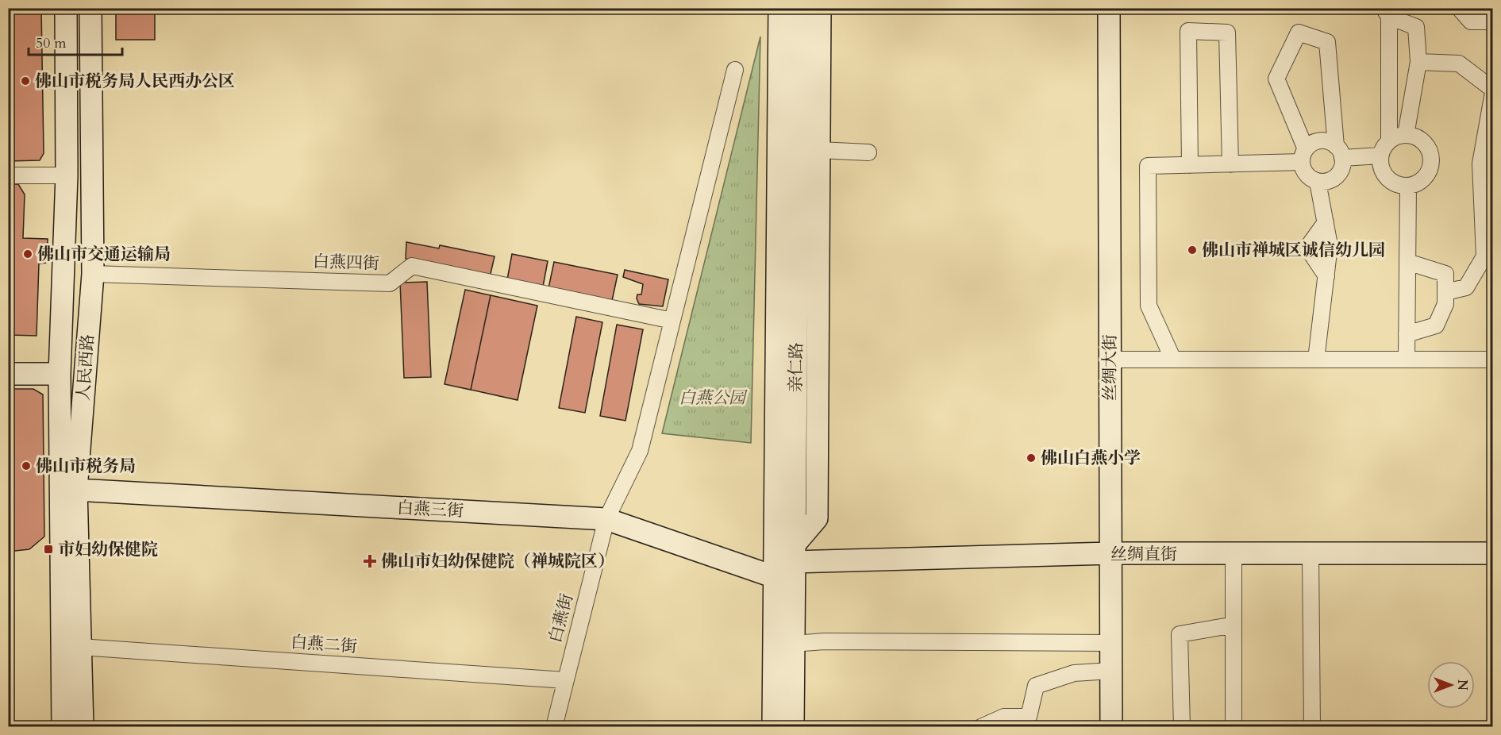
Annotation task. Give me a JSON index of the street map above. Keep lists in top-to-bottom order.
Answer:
{
  "streets": {
    "main road": [
      "人民西路",
      "亲仁路",
      "丝绸大街",
      "白燕三街",
      "丝绸直街"
    ],
    "street": ["白燕四街", "白燕街", "白燕二街"]
  },
  "crossings": [
    ["白燕四街", "人民西路"],
    ["白燕四街", "白燕街"],
    ["人民西路", "白燕三街"],
    ["人民西路", "白燕二街"],
    ["亲仁路", "白燕三街"],
    ["亲仁路", "丝绸直街"],
    ["丝绸大街", "丝绸直街"],
    ["白燕三街", "白燕街"],
    ["白燕街", "白燕二街"]
  ],
  "parks": ["白燕公园"],
  "places": {
    "other": [
      "佛山市税务局人民西办公区",
      "佛山市禅城区诚信幼儿园",
      "佛山市交通运输局",
      "佛山白燕小学",
      "佛山市税务局"
    ],
    "transit": ["市妇幼保健院"],
    "health": ["佛山市妇幼保健院（禅城院区）"]
  },
  "scale_bar": "50 m",
  "north": "right"
}
